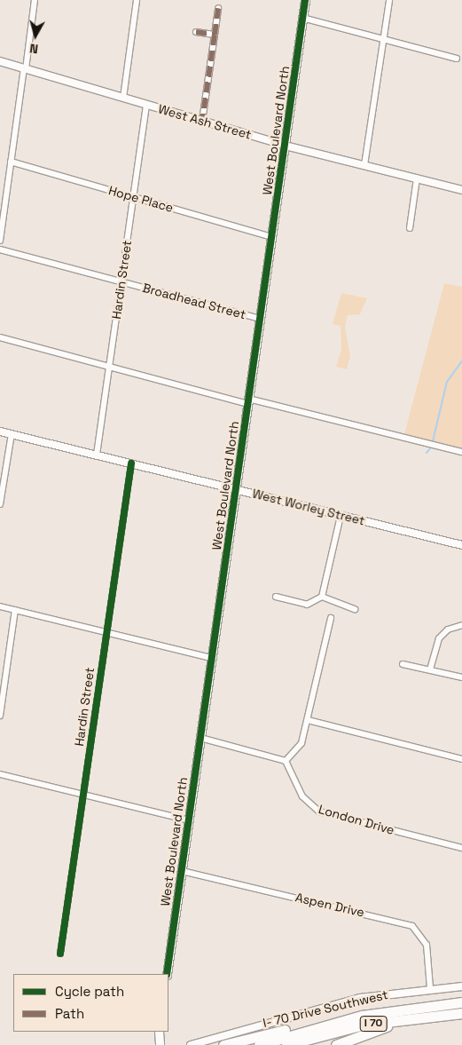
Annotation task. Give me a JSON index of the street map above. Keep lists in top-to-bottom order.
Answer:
{
  "streets": {
    "highway": ["I 70"],
    "main road": ["West Boulevard North"],
    "street": [
      "West Ash Street",
      "Hope Place",
      "Hardin Street",
      "Broadhead Street",
      "West Worley Street",
      "London Drive",
      "Aspen Drive",
      "I- 70 Drive Southwest"
    ]
  },
  "crossings": [
    ["West Ash Street", "West Boulevard North"],
    ["West Ash Street", "Hardin Street"],
    ["West Boulevard North", "Hope Place"],
    ["West Boulevard North", "Broadhead Street"],
    ["West Boulevard North", "West Worley Street"],
    ["West Boulevard North", "Aspen Drive"],
    ["Hope Place", "Hardin Street"],
    ["Hardin Street", "Broadhead Street"],
    ["Hardin Street", "West Worley Street"],
    ["Aspen Drive", "I- 70 Drive Southwest"]
  ],
  "legend": ["Cycle path", "Path"],
  "north": "bottom"
}
